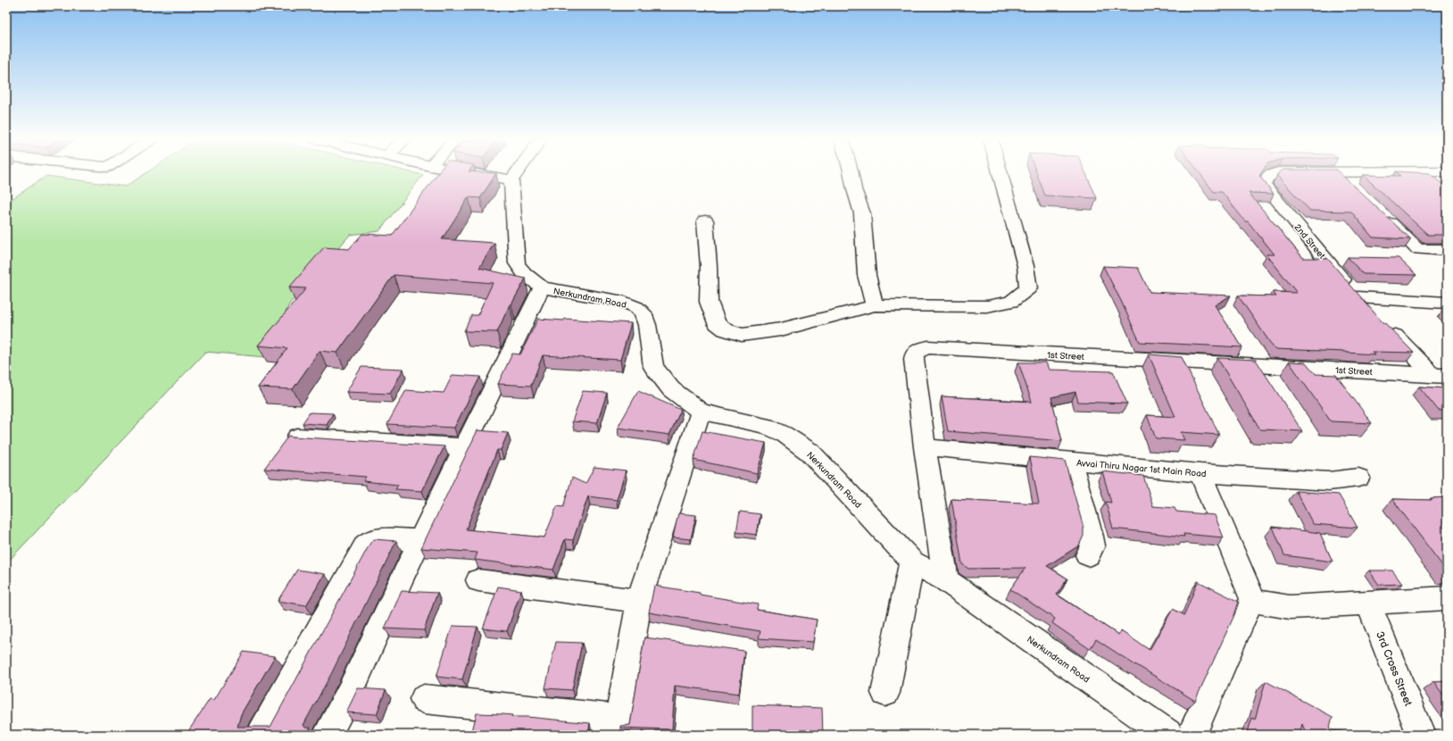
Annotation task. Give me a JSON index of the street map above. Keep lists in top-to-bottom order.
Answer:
{
  "streets": {
    "street": [
      "2nd Street",
      "Nerkundram Road",
      "1st Street",
      "Avvai Thiru Nagar 1st Main Road",
      "3rd Cross Street"
    ]
  },
  "crossings": [
    ["Nerkundram Road", "1st Street"],
    ["1st Street", "Avvai Thiru Nagar 1st Main Road"]
  ]
}
